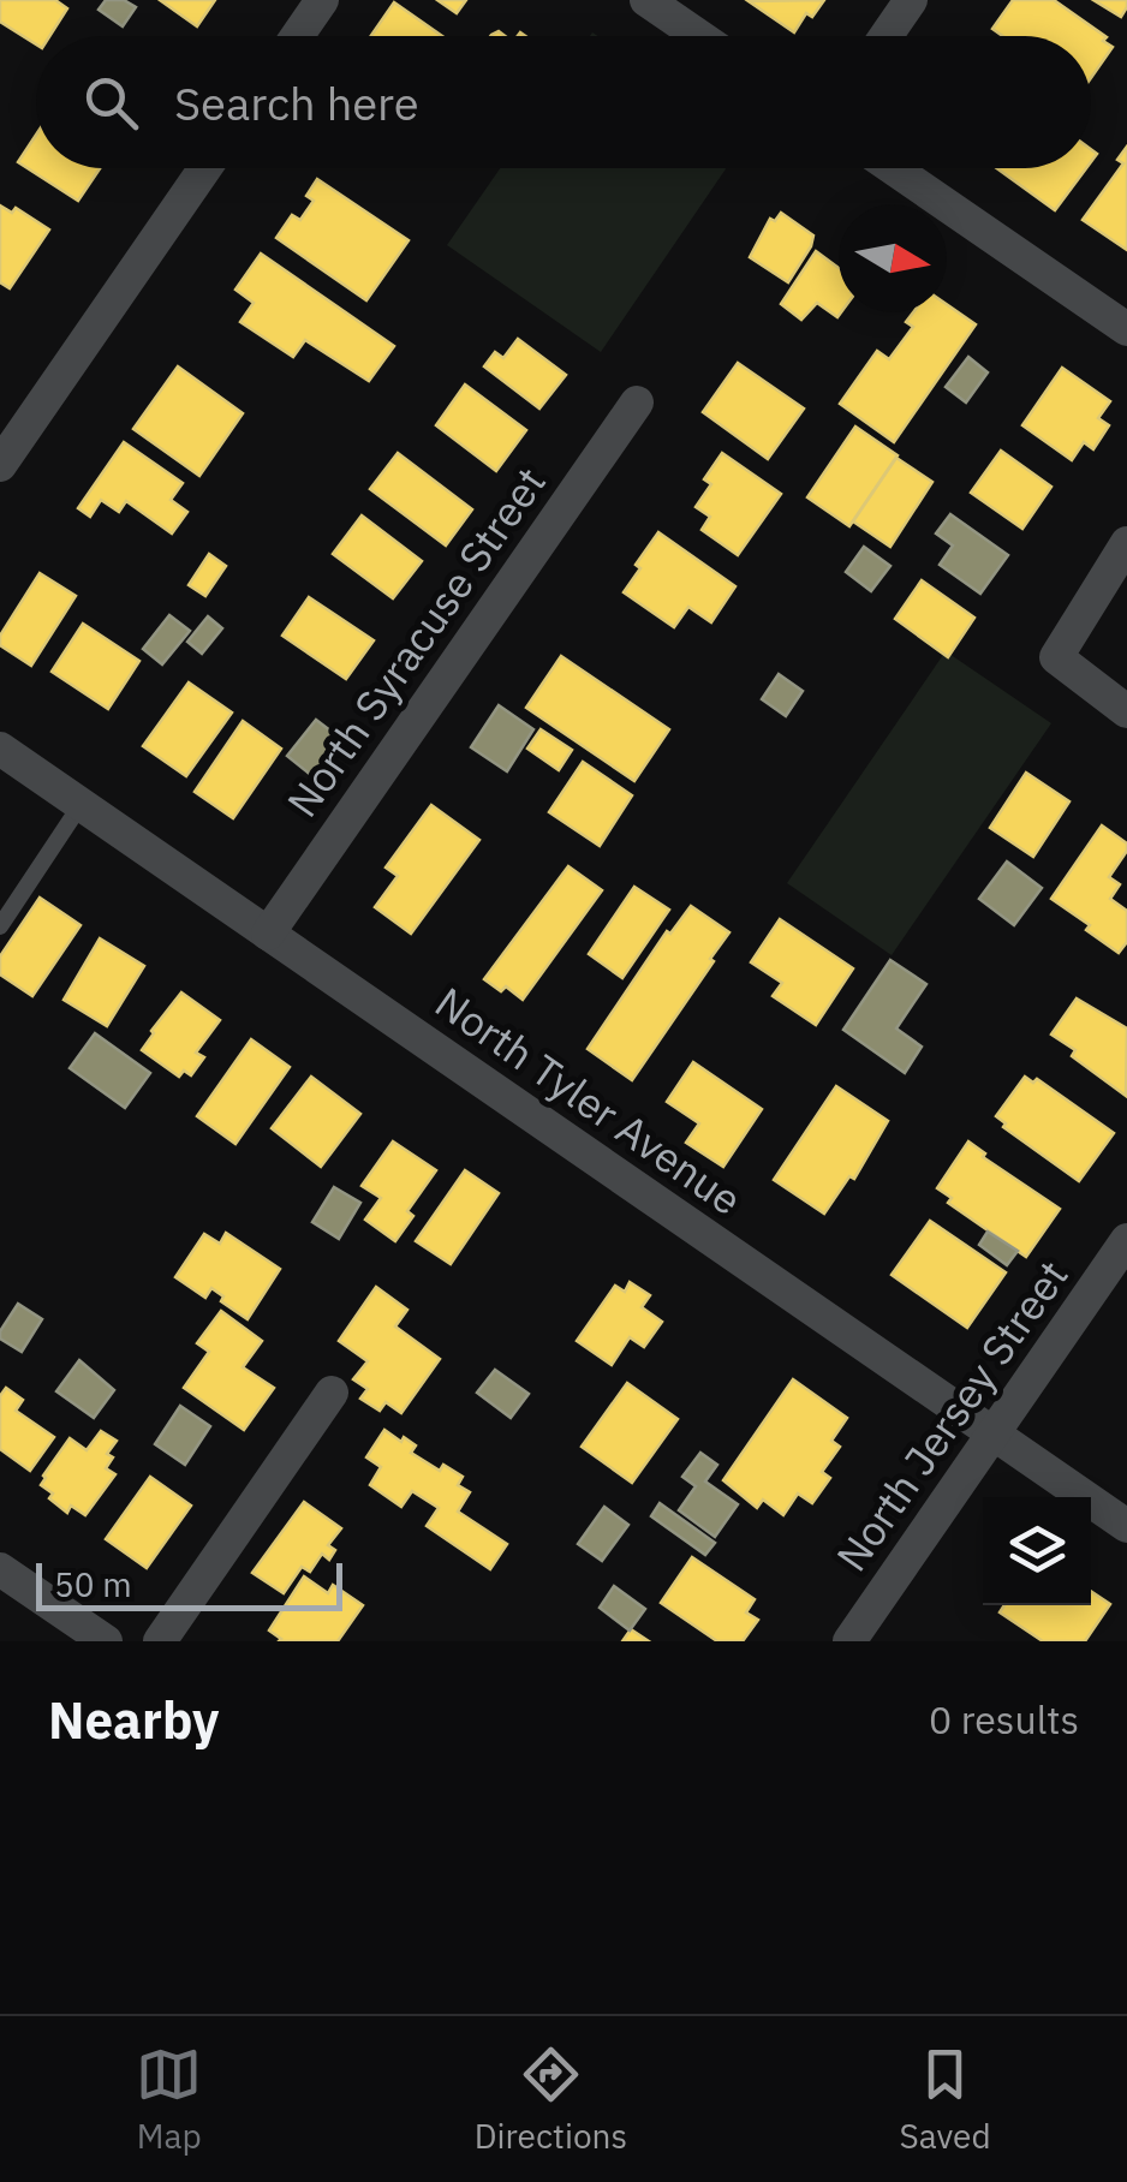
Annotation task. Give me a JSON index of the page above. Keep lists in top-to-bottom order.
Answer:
{
  "streets": {
    "street": ["North Syracuse Street", "North Tyler Avenue", "North Jersey Street"]
  },
  "crossings": [
    ["North Syracuse Street", "North Tyler Avenue"],
    ["North Tyler Avenue", "North Jersey Street"]
  ],
  "scale_bar": "50 m",
  "north": "right",
  "page": {
    "search": "Search here",
    "scale": "50 m",
    "heading": ["Nearby", "0 results"],
    "nav": ["Map", "Directions", "Saved"]
  }
}
